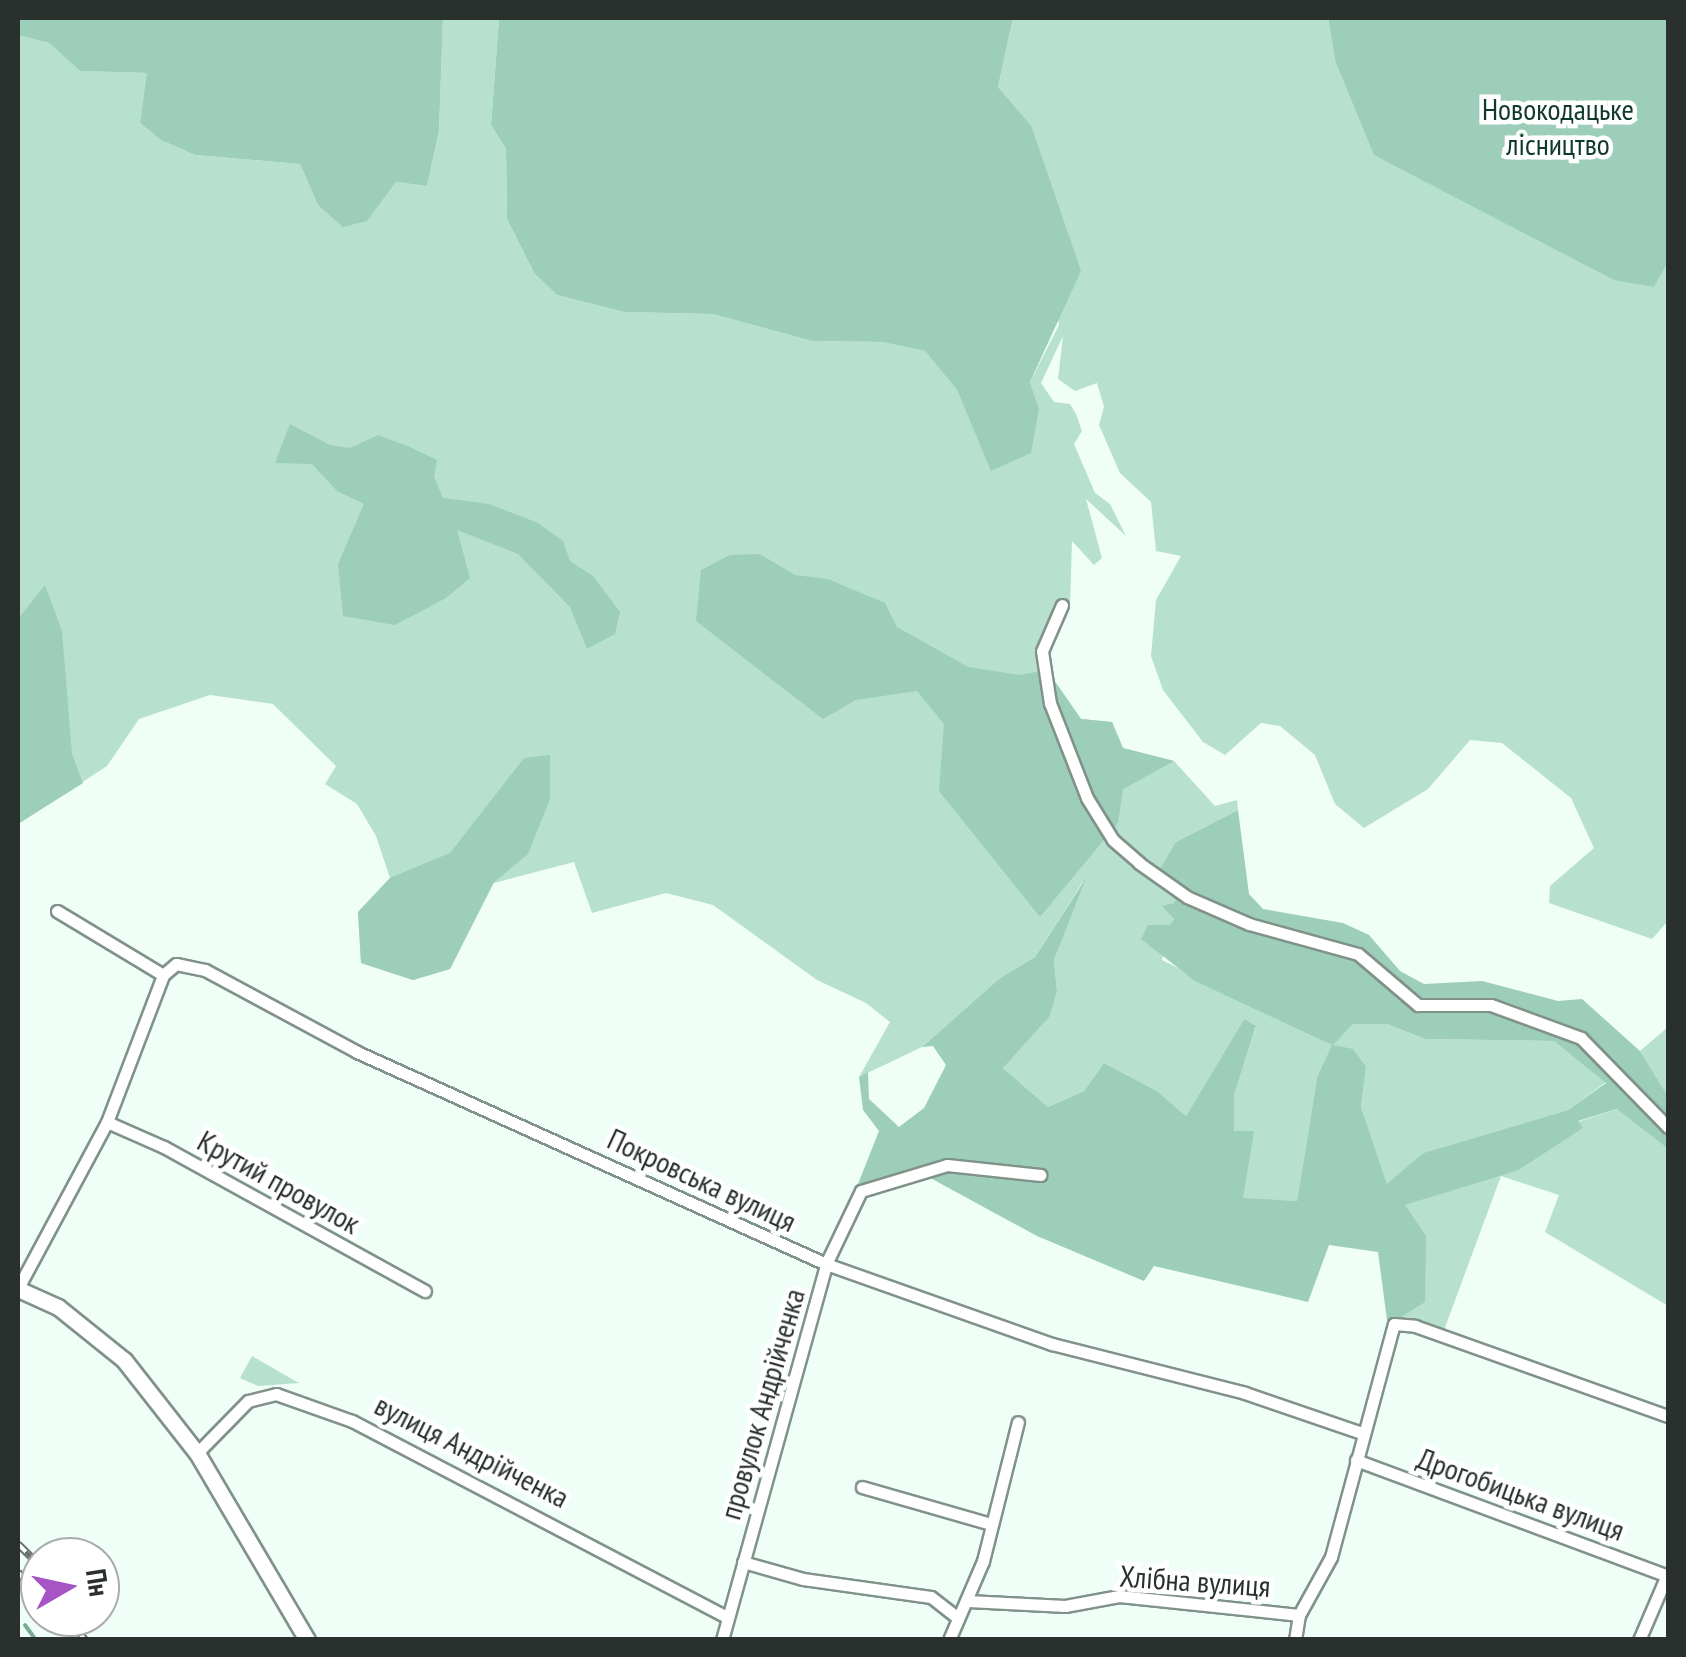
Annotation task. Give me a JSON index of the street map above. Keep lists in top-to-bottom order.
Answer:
{
  "streets": {
    "street": [
      "Покровська вулиця",
      "Крутий провулок",
      "провулок Андрійченка",
      "вулиця Андрійченка",
      "Дрогобицька вулиця",
      "Хлібна вулиця"
    ]
  },
  "crossings": [
    ["Покровська вулиця", "провулок Андрійченка"],
    ["провулок Андрійченка", "вулиця Андрійченка"]
  ],
  "parks": ["Новокодацьке лісництво"],
  "north": "right"
}
